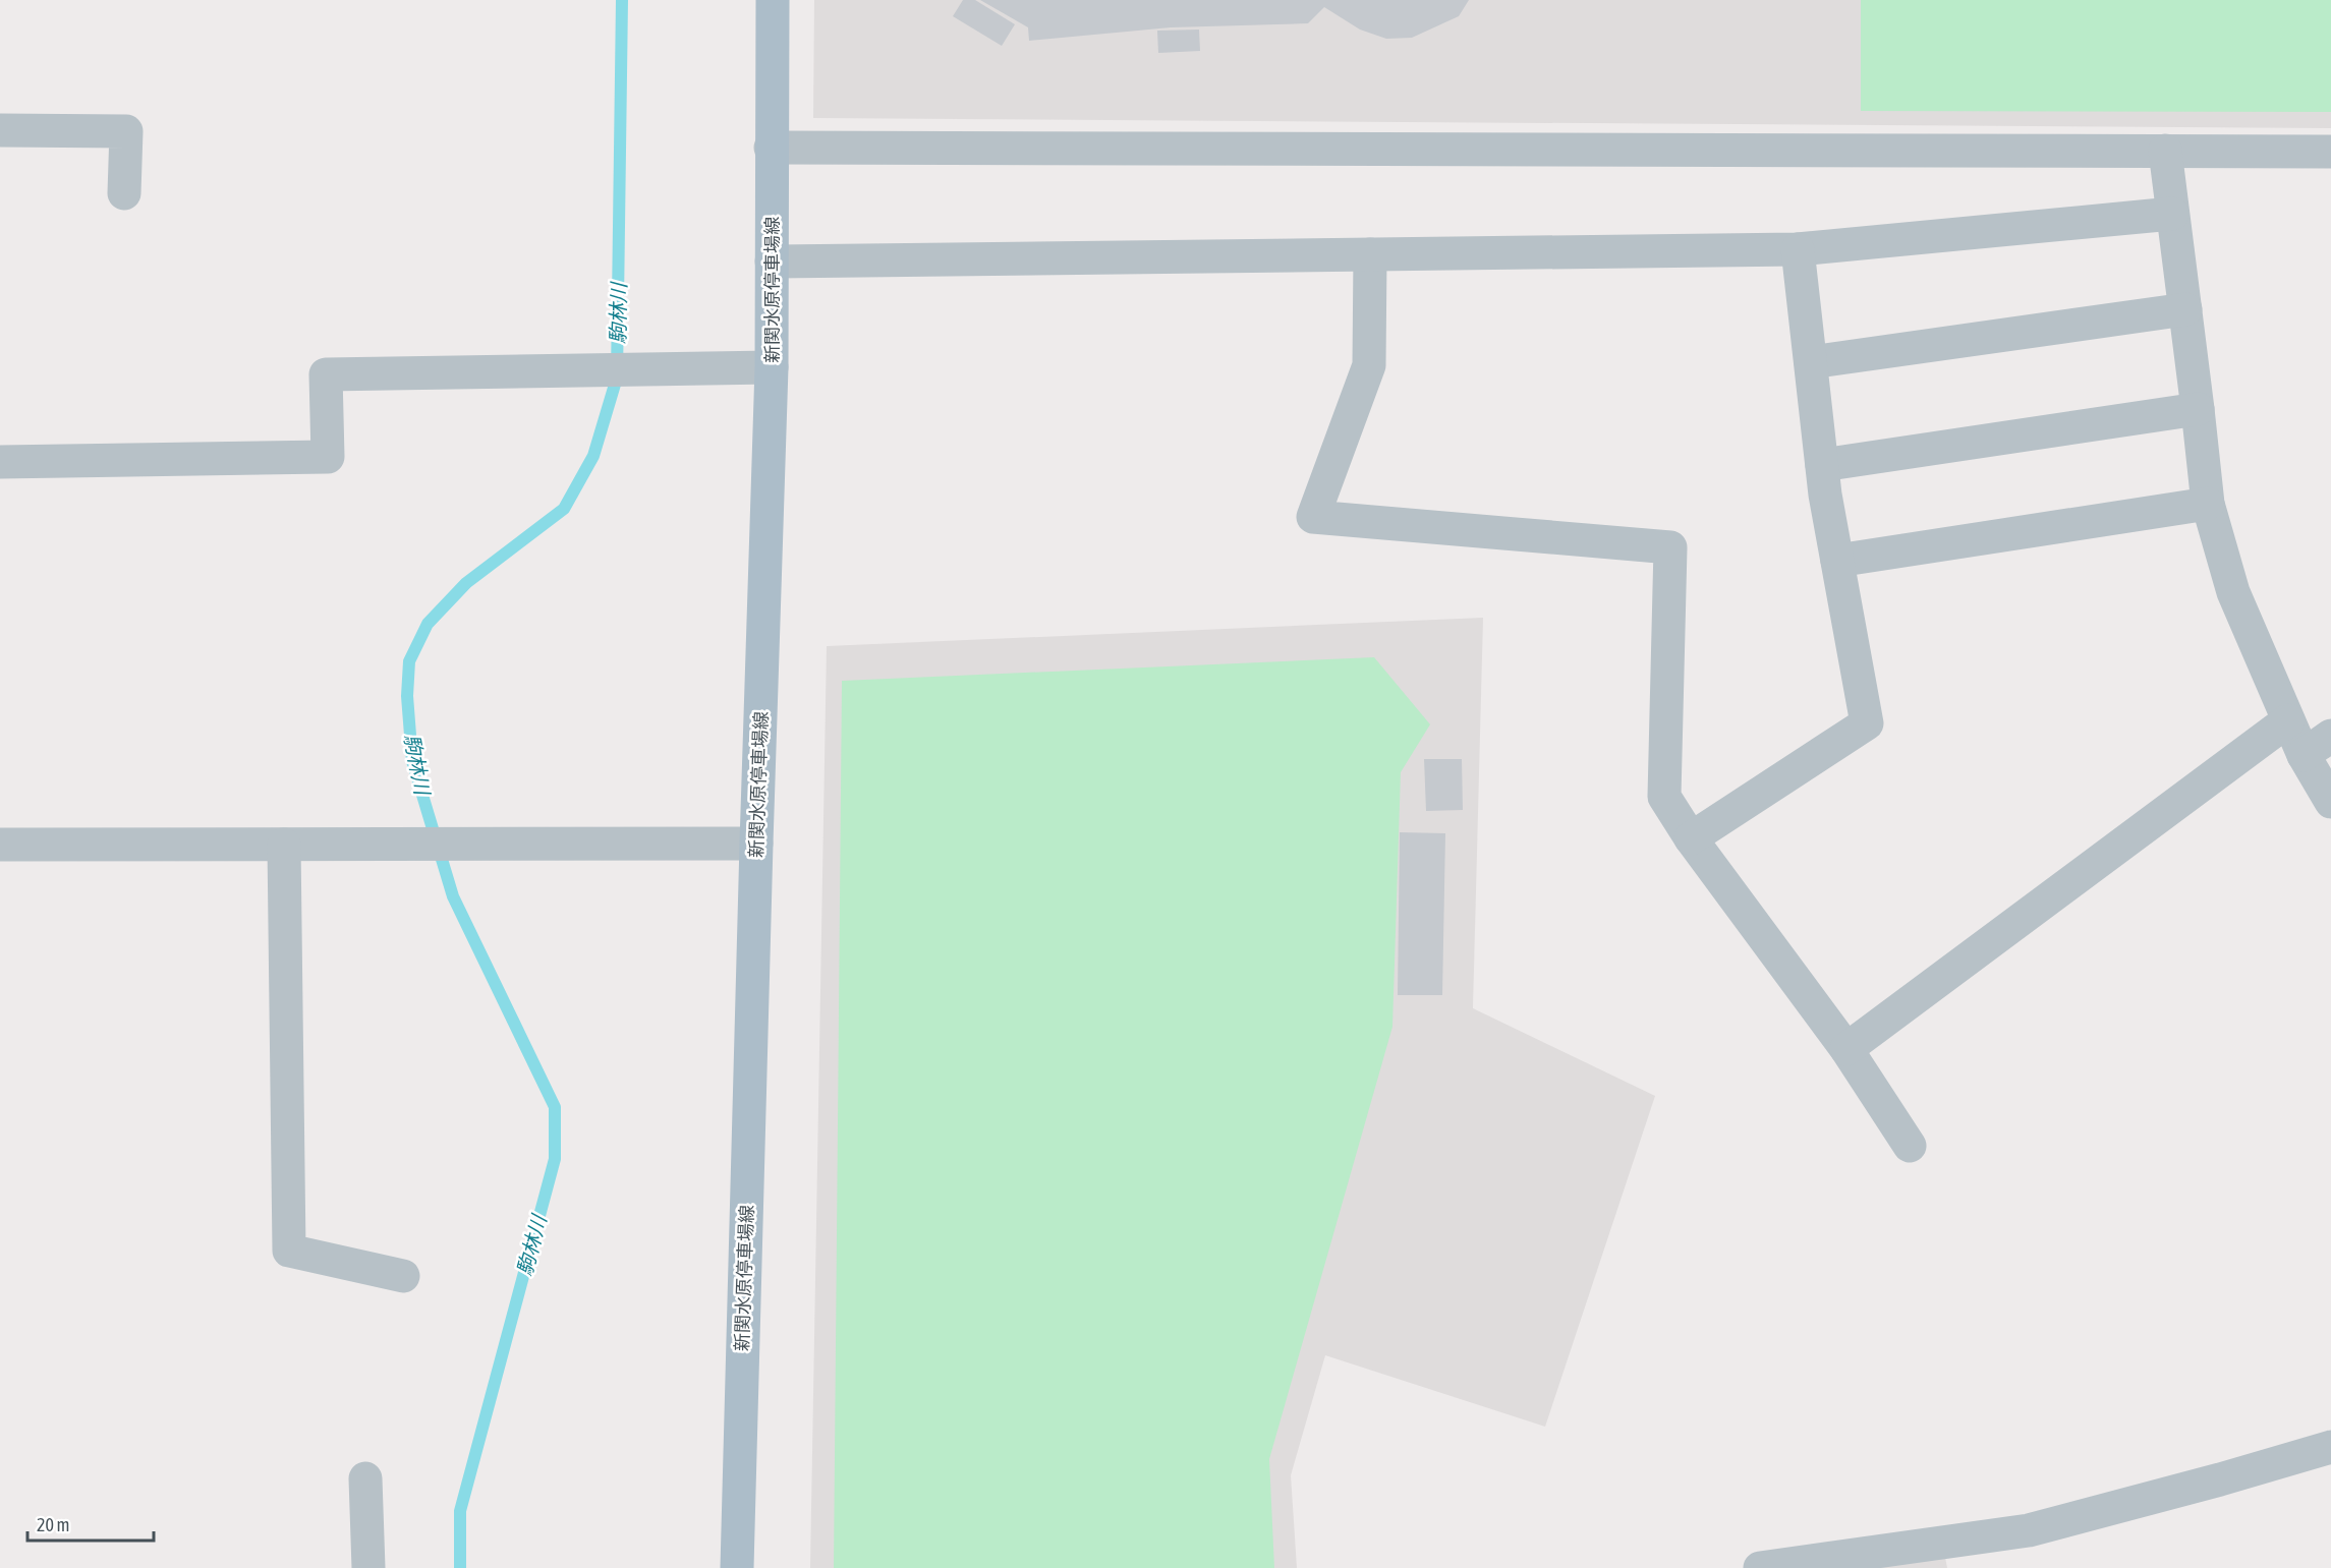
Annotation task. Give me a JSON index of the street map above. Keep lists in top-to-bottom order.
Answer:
{
  "streets": {
    "main road": ["新関水原停車場線"]
  },
  "water": ["駒林川"],
  "scale_bar": "20 m"
}
